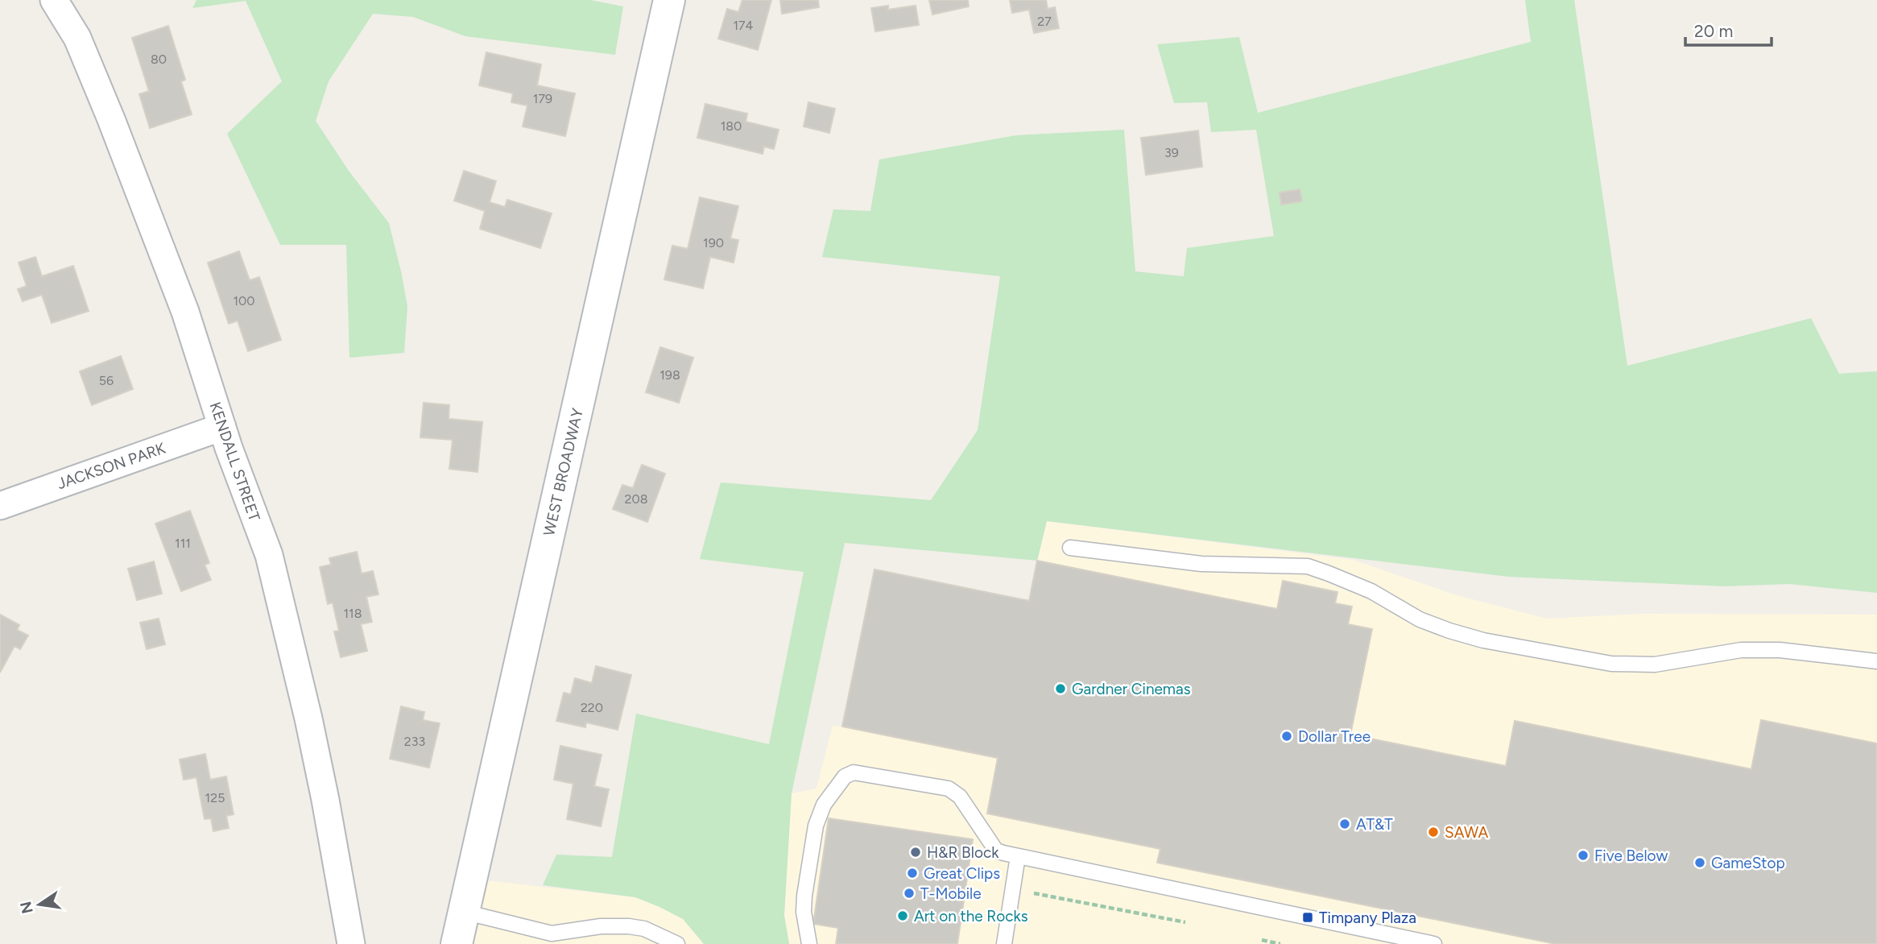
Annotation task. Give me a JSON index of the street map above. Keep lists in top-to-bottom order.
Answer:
{
  "streets": {
    "main road": ["WEST BROADWAY"],
    "street": ["KENDALL STREET", "JACKSON PARK"]
  },
  "crossings": [
    ["KENDALL STREET", "JACKSON PARK"]
  ],
  "places": {
    "other": [
      "Gardner Cinemas",
      "Dollar Tree",
      "AT&T",
      "SAWA",
      "H&R Block",
      "Five Below",
      "GameStop",
      "Great Clips",
      "T-Mobile",
      "Art on the Rocks"
    ],
    "transit": ["Timpany Plaza"]
  },
  "house_numbers": [
    "27",
    "174",
    "80",
    "179",
    "180",
    "39",
    "190",
    "100",
    "198",
    "56",
    "208",
    "111",
    "118",
    "220",
    "233",
    "125"
  ],
  "scale_bar": "20 m",
  "north": "left"
}
